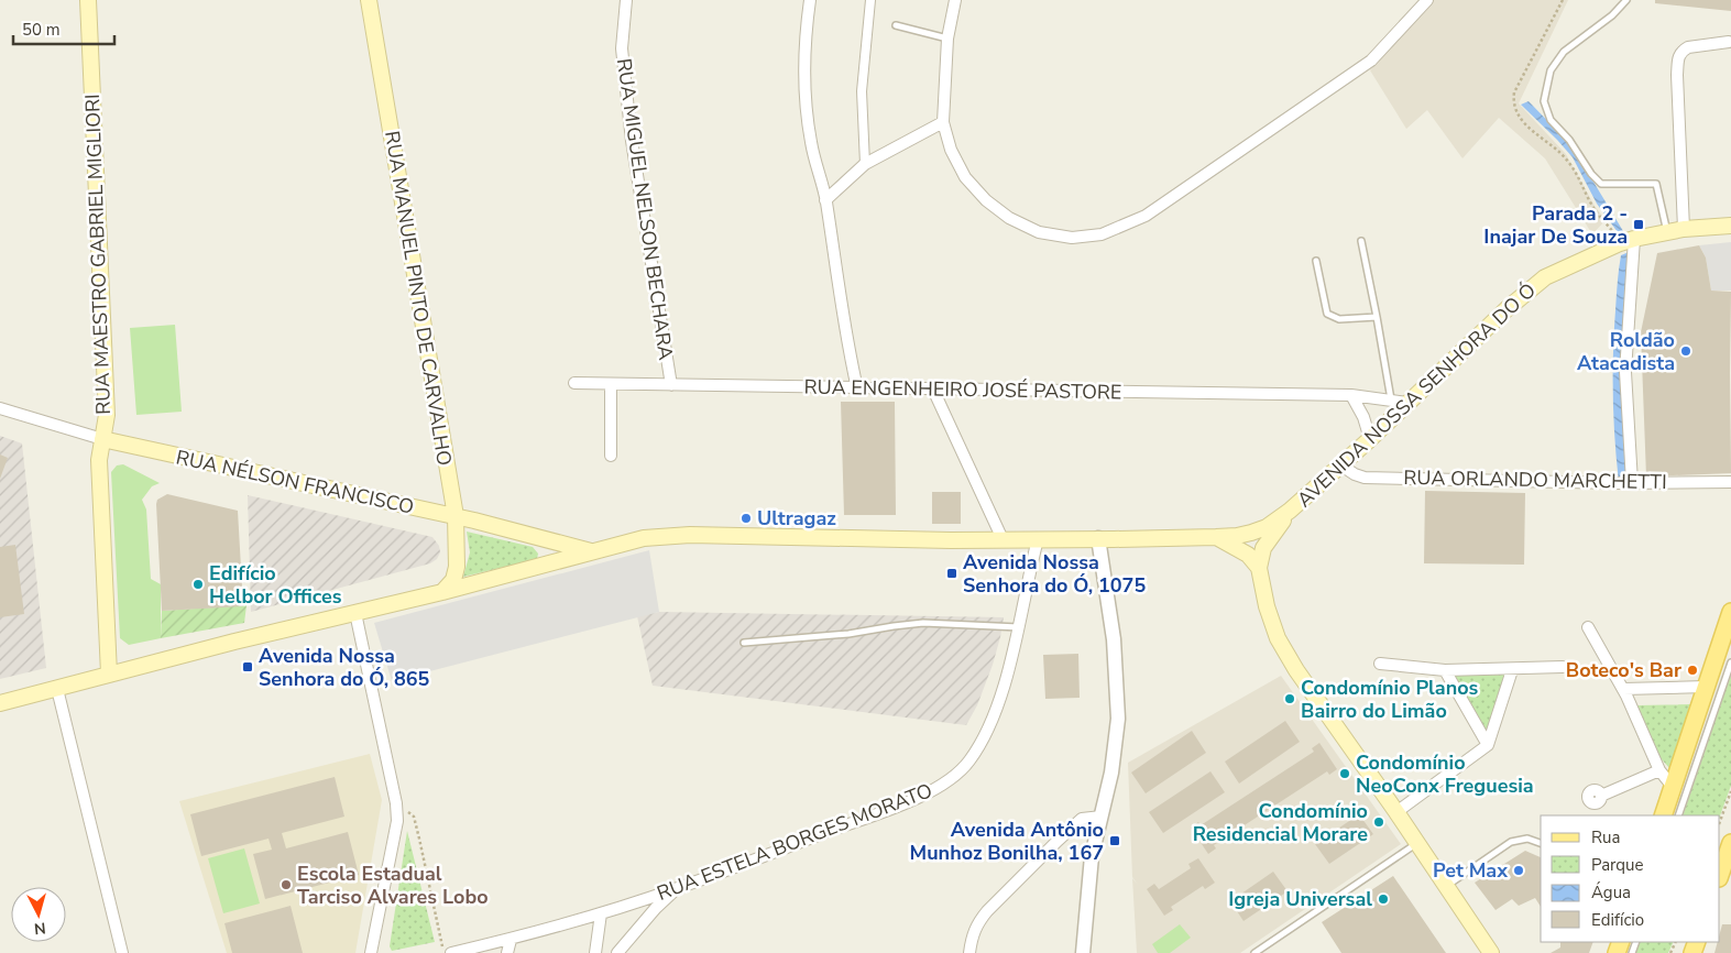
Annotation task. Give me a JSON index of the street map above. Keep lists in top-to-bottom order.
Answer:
{
  "streets": {
    "main road": [
      "RUA MAESTRO GABRIEL MIGLIORI",
      "RUA MANUEL PINTO DE CARVALHO",
      "AVENIDA NOSSA SENHORA DO Ó",
      "RUA NÉLSON FRANCISCO"
    ],
    "street": [
      "RUA MIGUEL NELSON BECHARA",
      "RUA ENGENHEIRO JOSÉ PASTORE",
      "RUA ORLANDO MARCHETTI",
      "RUA ESTELA BORGES MORATO"
    ]
  },
  "crossings": [
    ["RUA MIGUEL NELSON BECHARA", "RUA ENGENHEIRO JOSÉ PASTORE"],
    ["RUA MAESTRO GABRIEL MIGLIORI", "AVENIDA NOSSA SENHORA DO Ó"],
    ["RUA MAESTRO GABRIEL MIGLIORI", "RUA NÉLSON FRANCISCO"],
    ["RUA MANUEL PINTO DE CARVALHO", "AVENIDA NOSSA SENHORA DO Ó"],
    ["RUA MANUEL PINTO DE CARVALHO", "RUA NÉLSON FRANCISCO"],
    ["RUA ENGENHEIRO JOSÉ PASTORE", "AVENIDA NOSSA SENHORA DO Ó"],
    ["AVENIDA NOSSA SENHORA DO Ó", "RUA ORLANDO MARCHETTI"],
    ["AVENIDA NOSSA SENHORA DO Ó", "RUA NÉLSON FRANCISCO"],
    ["AVENIDA NOSSA SENHORA DO Ó", "RUA ESTELA BORGES MORATO"]
  ],
  "places": {
    "transit": [
      "Parada 2 - Inajar De Souza",
      "Avenida Nossa Senhora do Ó, 1075",
      "Avenida Nossa Senhora do Ó, 865",
      "Avenida Antônio Munhoz Bonilha, 167"
    ],
    "other": [
      "Roldão Atacadista",
      "Ultragaz",
      "Edifício Helbor Offices",
      "Boteco's Bar",
      "Condomínio Planos Bairro do Limão",
      "Condomínio NeoConx Freguesia",
      "Condomínio Residencial Morare",
      "Pet Max",
      "Escola Estadual Tarciso Alvares Lobo",
      "Igreja Universal"
    ]
  },
  "legend": [
    "Rua",
    "Parque",
    "Água",
    "Edifício"
  ],
  "scale_bar": "50 m",
  "north": "bottom"
}
